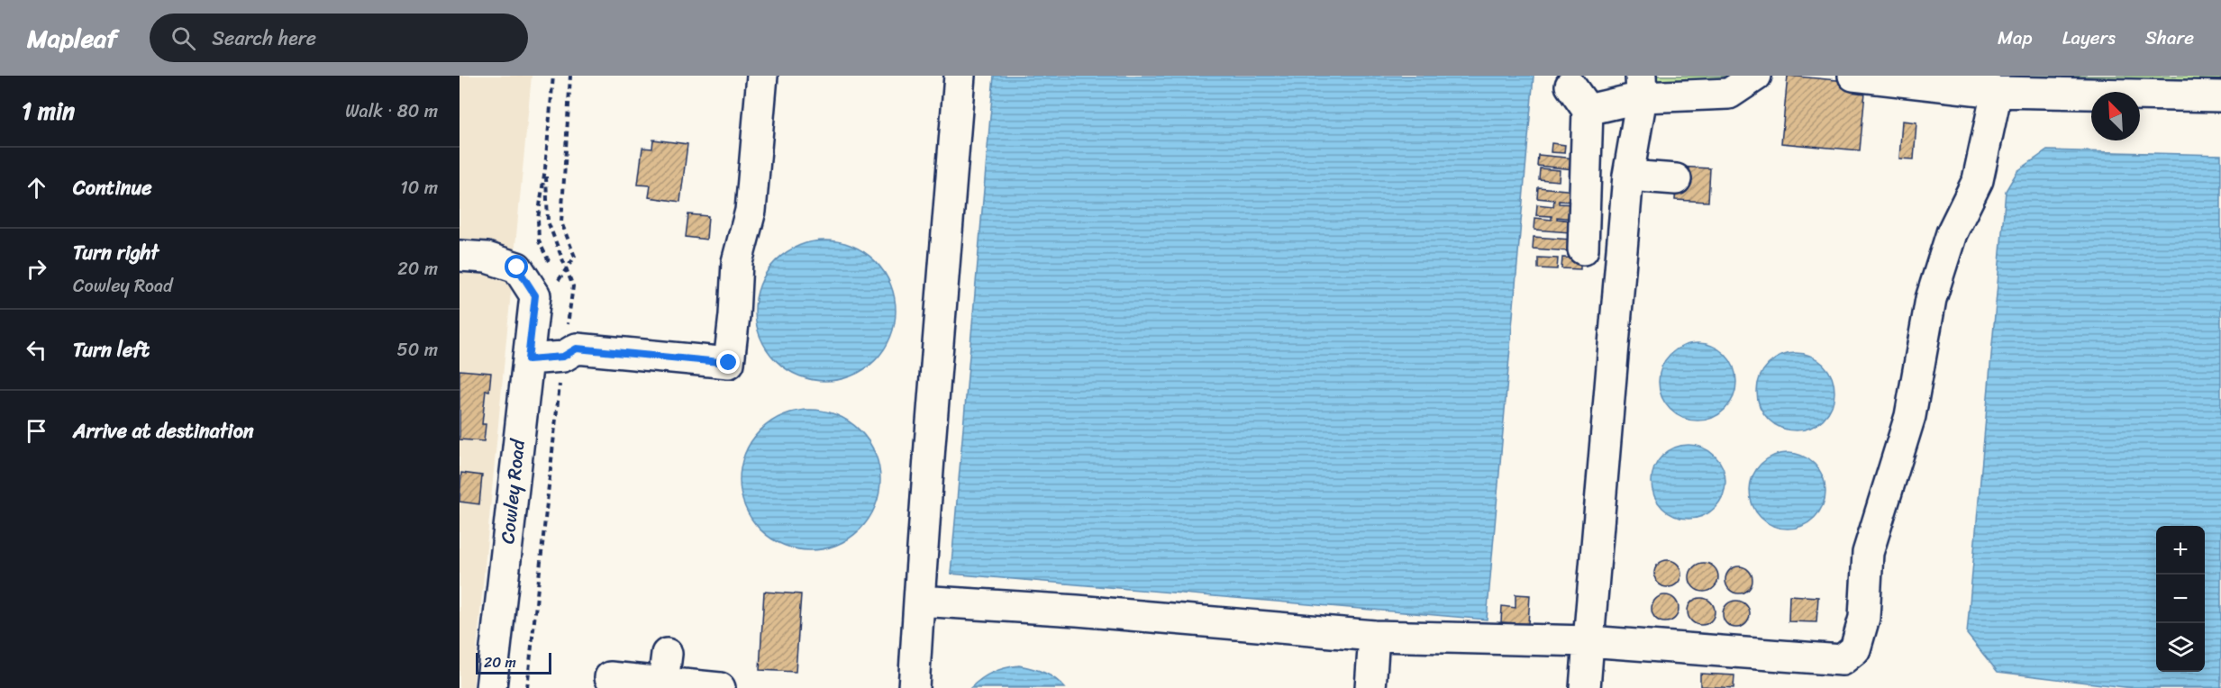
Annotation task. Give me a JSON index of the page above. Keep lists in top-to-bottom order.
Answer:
{
  "streets": {
    "street": ["Cowley Road"]
  },
  "scale_bar": "20 m",
  "north": "top left",
  "page": {
    "header": "Mapleaf",
    "search": "Search here",
    "nav": ["Map", "Layers", "Share"],
    "heading": ["1 min", "Walk · 80 m"],
    "list": [
      ["Continue", "10 m"],
      ["Turn right", "Cowley Road", "20 m"],
      ["Turn left", "50 m"],
      "Arrive at destination"
    ],
    "map_buttons": ["+", "−"],
    "scale": "20 m"
  }
}
